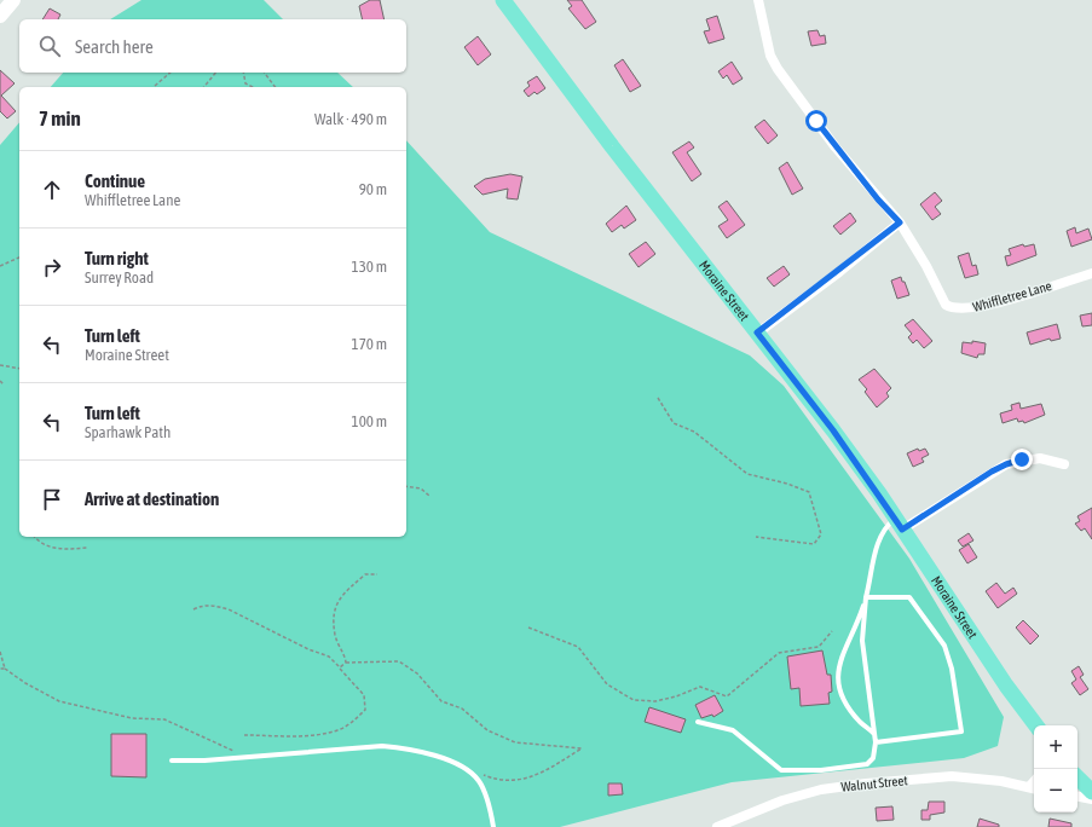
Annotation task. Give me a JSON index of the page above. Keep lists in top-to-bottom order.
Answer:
{
  "streets": {
    "main road": ["Moraine Street"],
    "street": ["Whiffletree Lane", "Walnut Street"]
  },
  "page": {
    "search": "Search here",
    "heading": ["7 min", "Walk · 490 m"],
    "list": [
      ["Continue", "Whiffletree Lane", "90 m"],
      ["Turn right", "Surrey Road", "130 m"],
      ["Turn left", "Moraine Street", "170 m"],
      ["Turn left", "Sparhawk Path", "100 m"],
      "Arrive at destination"
    ],
    "map_buttons": ["+", "−"]
  }
}
